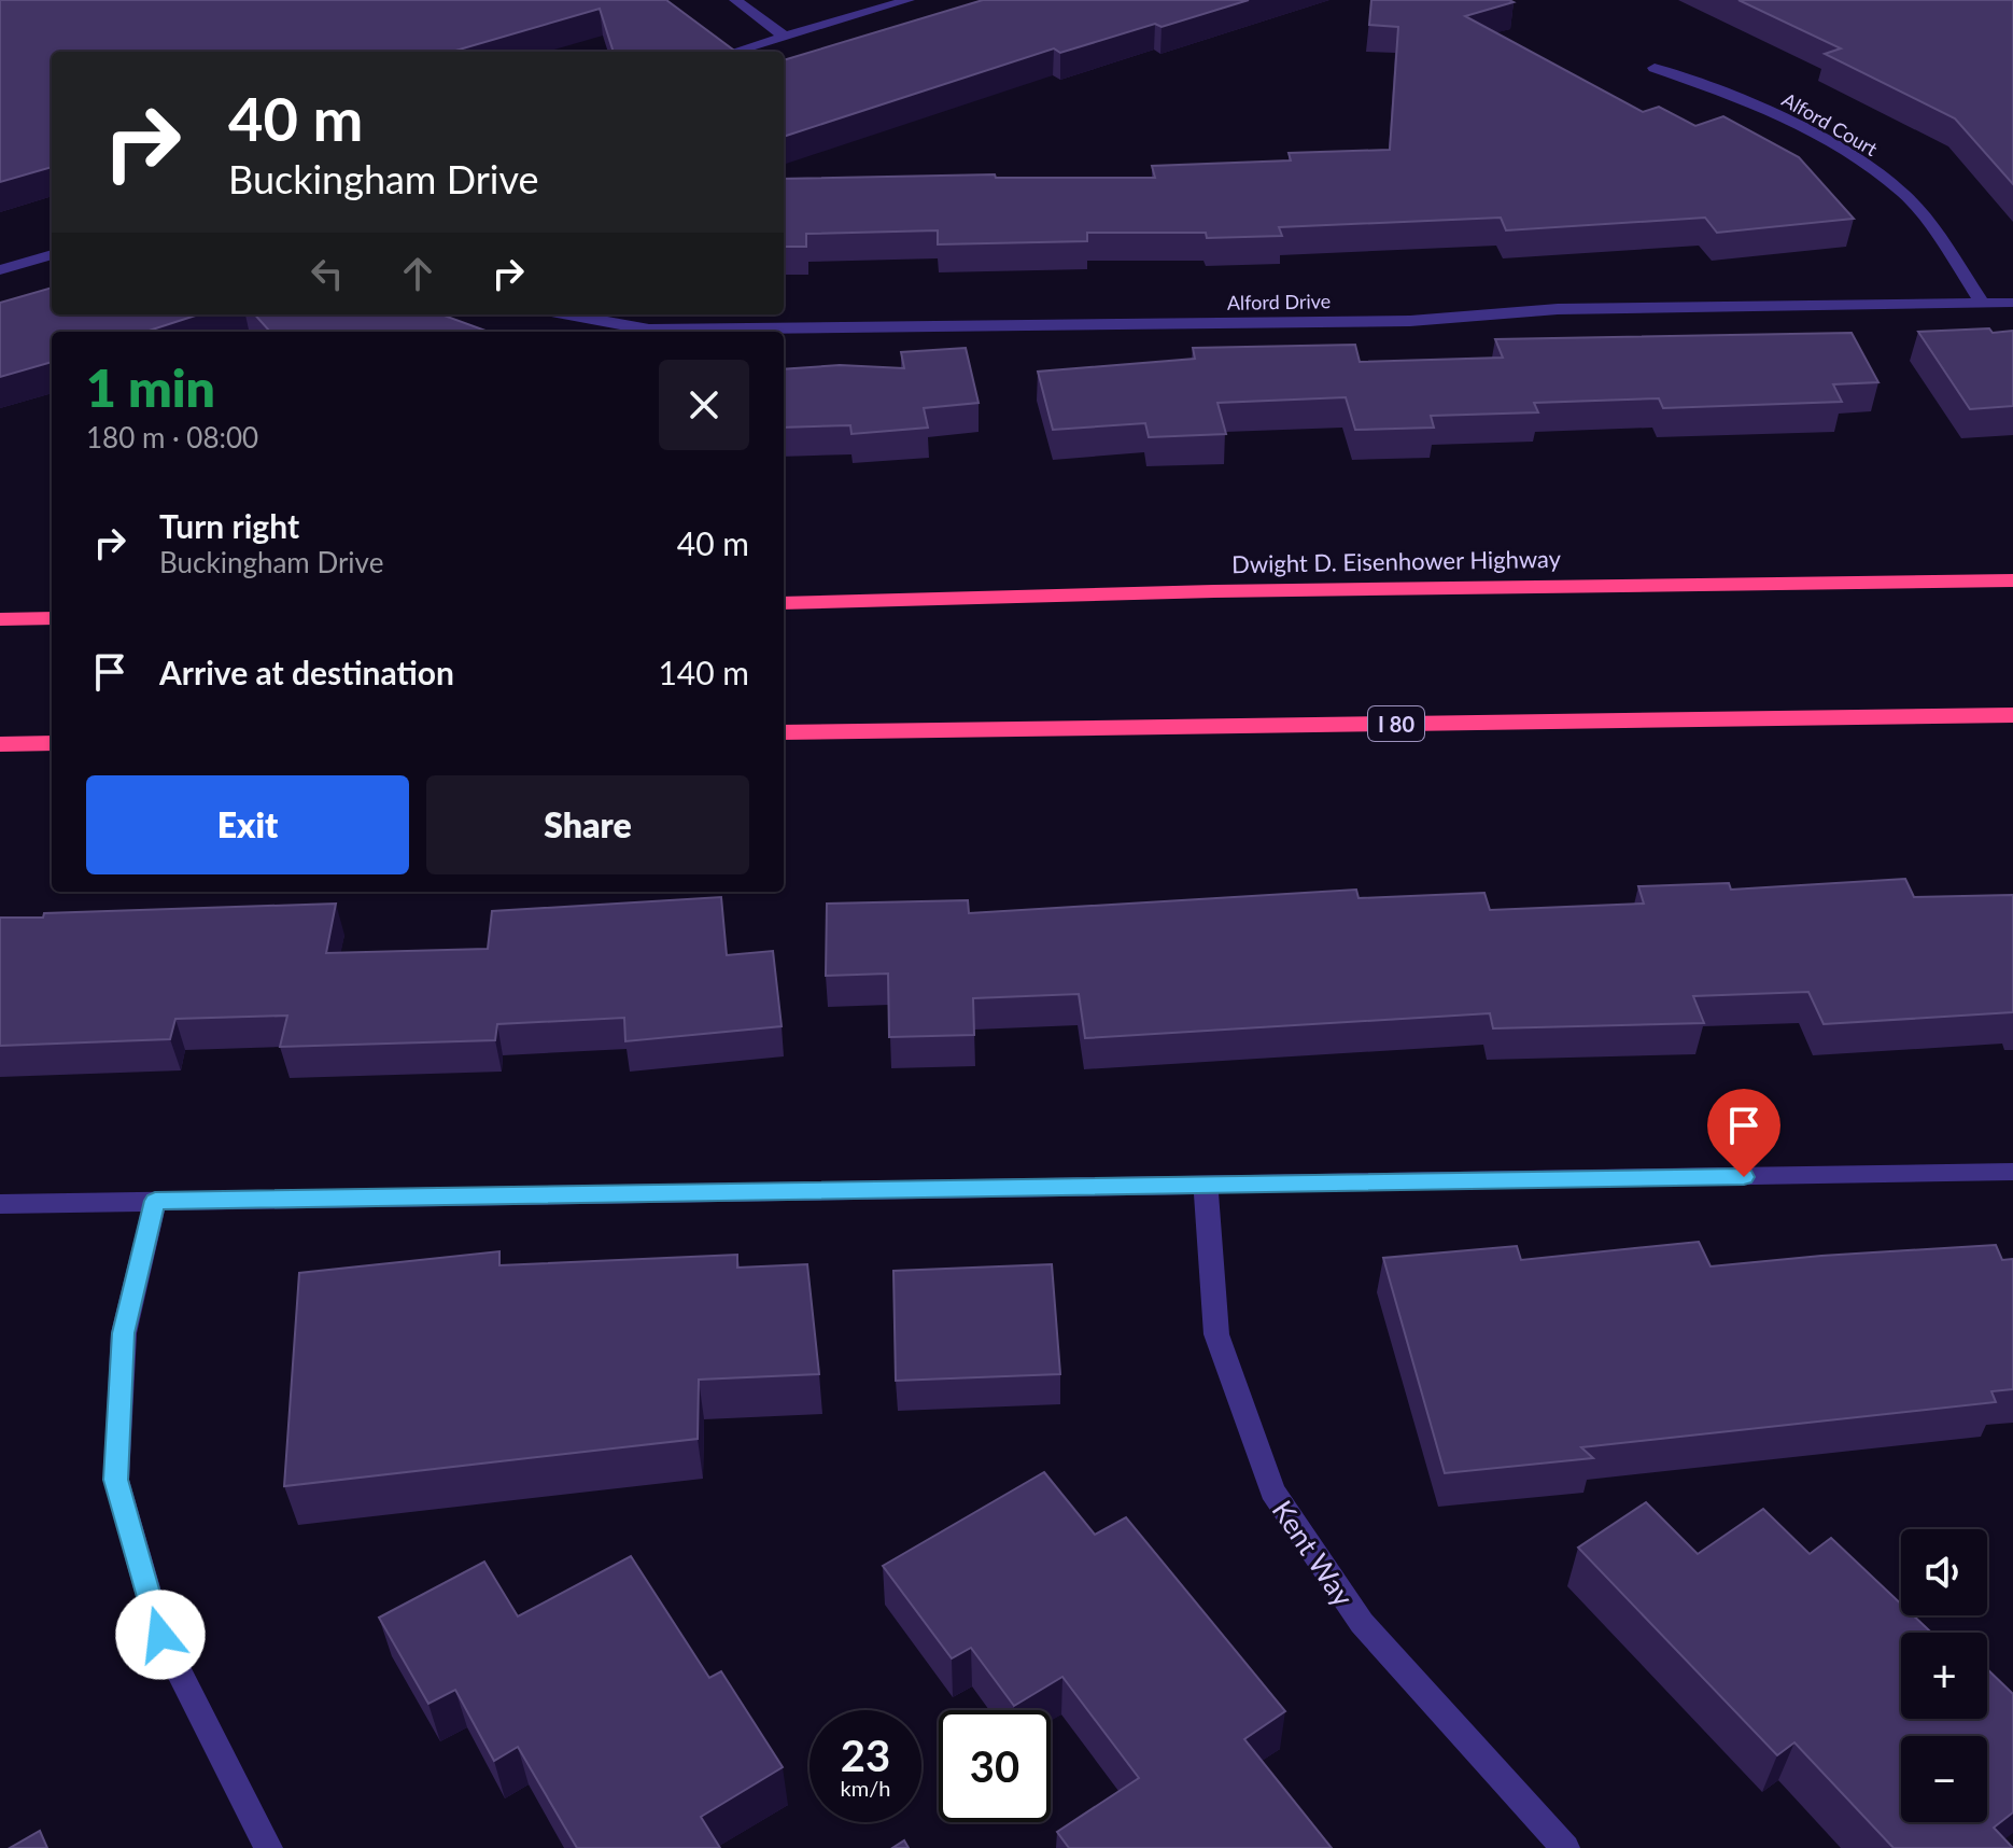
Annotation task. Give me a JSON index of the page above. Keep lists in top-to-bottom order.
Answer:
{
  "streets": {
    "highway": ["Dwight D. Eisenhower Highway", "I 80"],
    "street": ["Alford Court", "Alford Drive", "Kent Way"]
  },
  "crossings": [
    ["Alford Court", "Alford Drive"]
  ],
  "page": {
    "turn": ["40 m", "Buckingham Drive"],
    "heading": ["1 min", "180 m · 08:00"],
    "list": [
      {
        "name": "Turn right",
        "note": "Buckingham Drive",
        "value": "40 m"
      },
      {
        "name": "Arrive at destination",
        "value": "140 m"
      }
    ],
    "buttons": ["Exit", "Share"],
    "map_buttons": ["+", "−"],
    "speed": "23 km/h",
    "limit": "30"
  }
}
